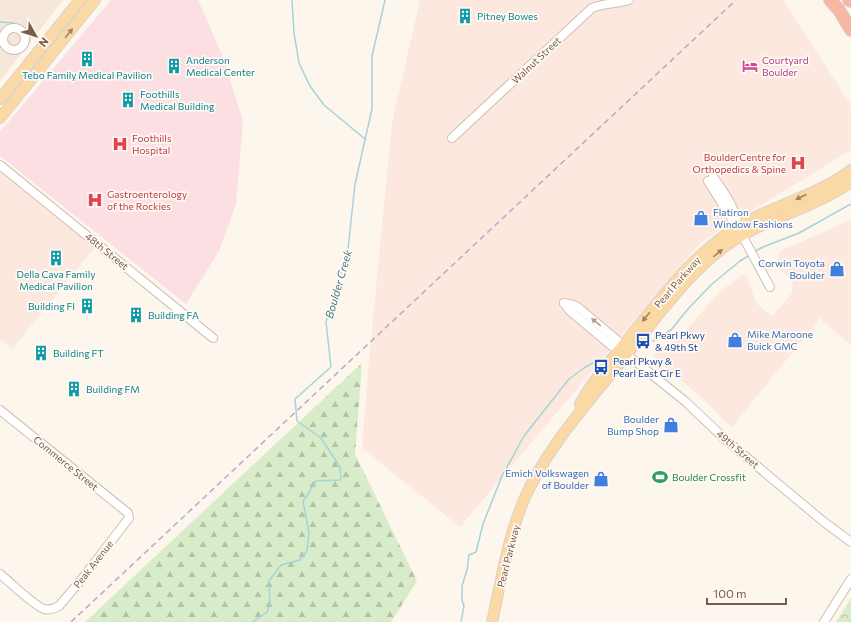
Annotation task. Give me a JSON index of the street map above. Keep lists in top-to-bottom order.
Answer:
{
  "streets": {
    "main road": ["Pearl Parkway"],
    "street": [
      "Walnut Street",
      "48th Street",
      "49th Street",
      "Commerce Street",
      "Peak Avenue"
    ]
  },
  "crossings": [
    ["Pearl Parkway", "49th Street"],
    ["Commerce Street", "Peak Avenue"]
  ],
  "water": ["Boulder Creek"],
  "places": {
    "building": [
      "Pitney Bowes",
      "Tebo Family Medical Pavilion",
      "Anderson Medical Center",
      "Foothills Medical Building",
      "Della Cava Family Medical Pavilion",
      "Building FI",
      "Building FA",
      "Building FT",
      "Building FM"
    ],
    "hotel": ["Courtyard Boulder"],
    "hospital": ["Foothills Hospital", "BoulderCentre for Orthopedics & Spine", "Gastroenterology of the Rockies"],
    "shop": [
      "Flatiron Window Fashions",
      "Corwin Toyota Boulder",
      "Mike Maroone Buick GMC",
      "Boulder Bump Shop",
      "Emich Volkswagen of Boulder"
    ],
    "bus stop": ["Pearl Pkwy & 49th St", "Pearl Pkwy & Pearl East Cir E"],
    "sports": ["Boulder Crossfit"]
  },
  "scale_bar": "100 m",
  "north": "bottom right"
}
